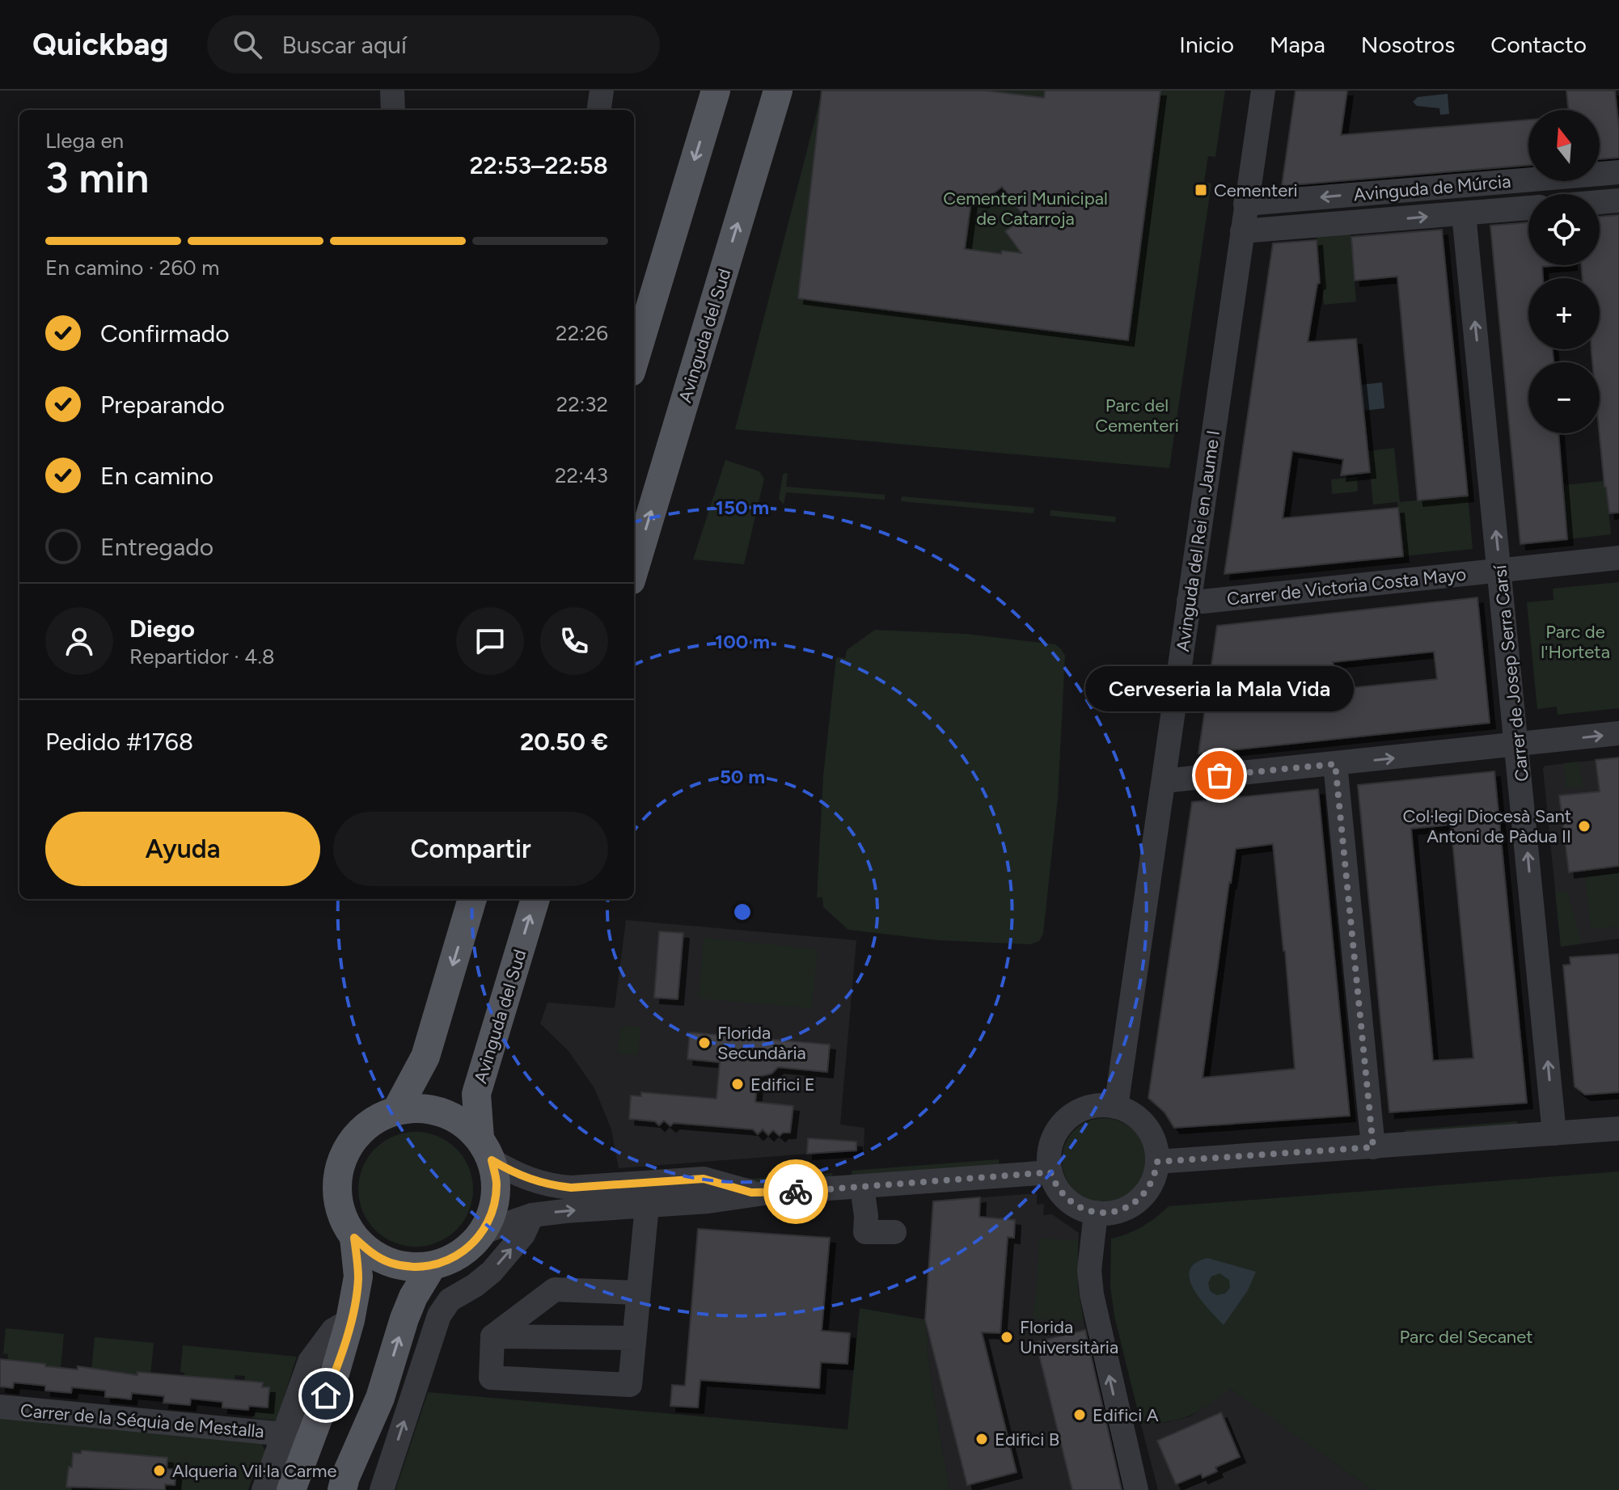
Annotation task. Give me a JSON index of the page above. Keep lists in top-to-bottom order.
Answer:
{
  "streets": {
    "main road": ["Avinguda del Sud"],
    "street": [
      "Avinguda de Múrcia",
      "Avinguda del Rei en Jaume I",
      "Carrer de Victoria Costa Mayo",
      "Carrer de Josep Serra Carsí",
      "Carrer de la Séquia de Mestalla"
    ]
  },
  "crossings": [
    ["Avinguda de Múrcia", "Avinguda del Rei en Jaume I"],
    ["Avinguda de Múrcia", "Carrer de Josep Serra Carsí"],
    ["Avinguda del Rei en Jaume I", "Carrer de Victoria Costa Mayo"],
    ["Carrer de Victoria Costa Mayo", "Carrer de Josep Serra Carsí"]
  ],
  "parks": [
    "Cementeri Municipal de Catarroja",
    "Parc del Cementeri",
    "Parc de l'Horteta",
    "Parc del Secanet"
  ],
  "places": {
    "transit": ["Cementeri"],
    "other": [
      "Cerveseria la Mala Vida",
      "Col·legi Diocesà Sant Antoni de Pàdua II",
      "Florida Secundària",
      "Edifici E",
      "Florida Universitària",
      "Edifici A",
      "Edifici B",
      "Alqueria Vil·la Carme"
    ]
  },
  "north": "top",
  "page": {
    "header": "Quickbag",
    "search": "Buscar aquí",
    "nav": [
      "Inicio",
      "Mapa",
      "Nosotros",
      "Contacto"
    ],
    "map_buttons": ["+", "−"],
    "heading": ["3 min", "Llega en", "22:53–22:58"],
    "panel": [
      "Diego",
      "Repartidor · 4.8",
      "Pedido #1768",
      "20.50 €"
    ],
    "bar": "En camino · 260 m",
    "list": [
      ["Confirmado", "22:26"],
      ["Preparando", "22:32"],
      ["En camino", "22:43"],
      "Entregado"
    ],
    "bubble": "Cerveseria la Mala Vida",
    "buttons": ["Ayuda", "Compartir"]
  },
  "rings": ["150 m", "100 m", "50 m"]
}
